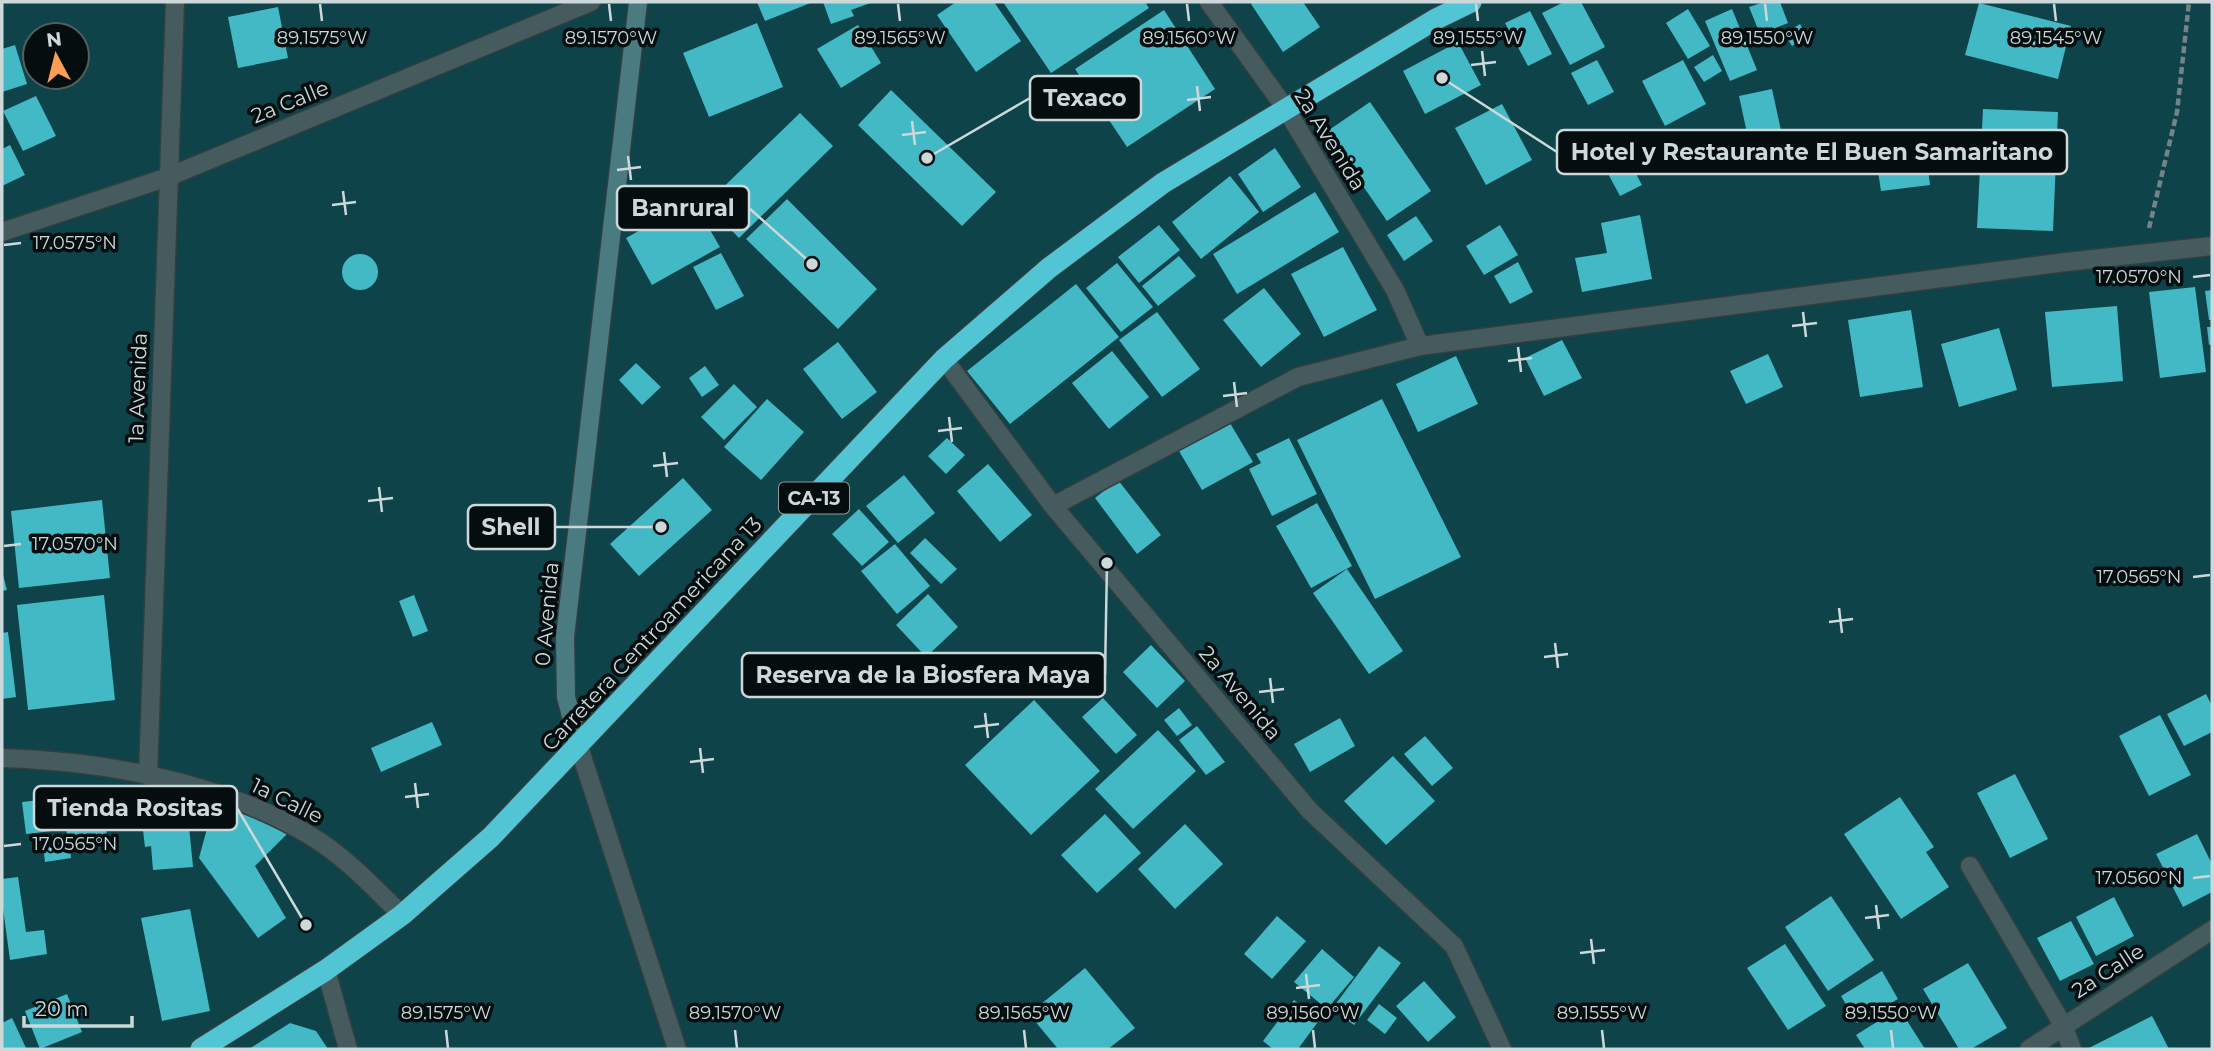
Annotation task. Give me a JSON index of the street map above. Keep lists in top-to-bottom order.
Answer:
{
  "streets": {
    "highway": ["CA-13", "Carretera Centroamericana 13"],
    "street": [
      "2a Calle",
      "2a Avenida",
      "1a Avenida",
      "0 Avenida",
      "1a Calle"
    ]
  },
  "crossings": [
    ["2a Calle", "1a Avenida"],
    ["2a Avenida", "Carretera Centroamericana 13"],
    ["1a Avenida", "1a Calle"],
    ["0 Avenida", "Carretera Centroamericana 13"],
    ["Carretera Centroamericana 13", "1a Calle"]
  ],
  "places": [
    "Hotel y Restaurante El Buen Samaritano",
    "Texaco",
    "Banrural",
    "Shell",
    "Reserva de la Biosfera Maya",
    "Tienda Rositas"
  ],
  "scale_bar": "20 m",
  "north": "top",
  "coordinates": [
    "89.1575°W",
    "89.1570°W",
    "89.1565°W",
    "89.1560°W",
    "89.1555°W",
    "89.1550°W",
    "89.1545°W",
    "17.0575°N",
    "17.0570°N",
    "17.0565°N",
    "17.0560°N"
  ]
}
